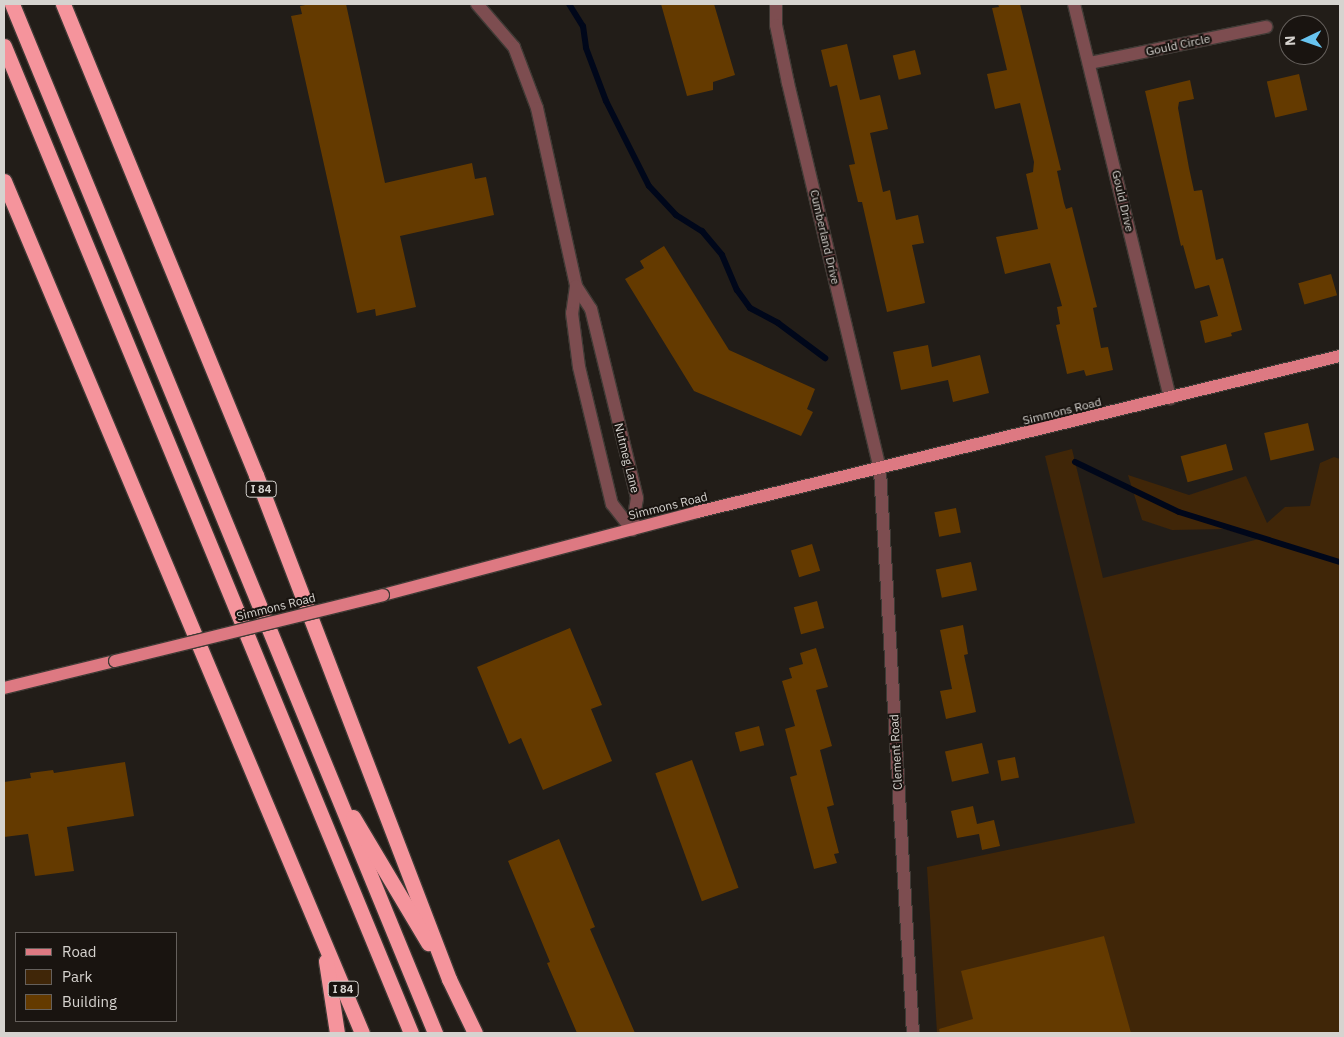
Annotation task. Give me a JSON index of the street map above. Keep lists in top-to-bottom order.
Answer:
{
  "streets": {
    "highway": ["I 84"],
    "main road": ["Simmons Road"],
    "street": [
      "Gould Circle",
      "Gould Drive",
      "Cumberland Drive",
      "Nutmeg Lane",
      "Clement Road"
    ]
  },
  "crossings": [
    ["Gould Circle", "Gould Drive"],
    ["Gould Drive", "Simmons Road"],
    ["Cumberland Drive", "Simmons Road"],
    ["Cumberland Drive", "Clement Road"],
    ["Simmons Road", "Nutmeg Lane"],
    ["Simmons Road", "Clement Road"]
  ],
  "legend": ["Road", "Park", "Building"],
  "north": "left"
}
